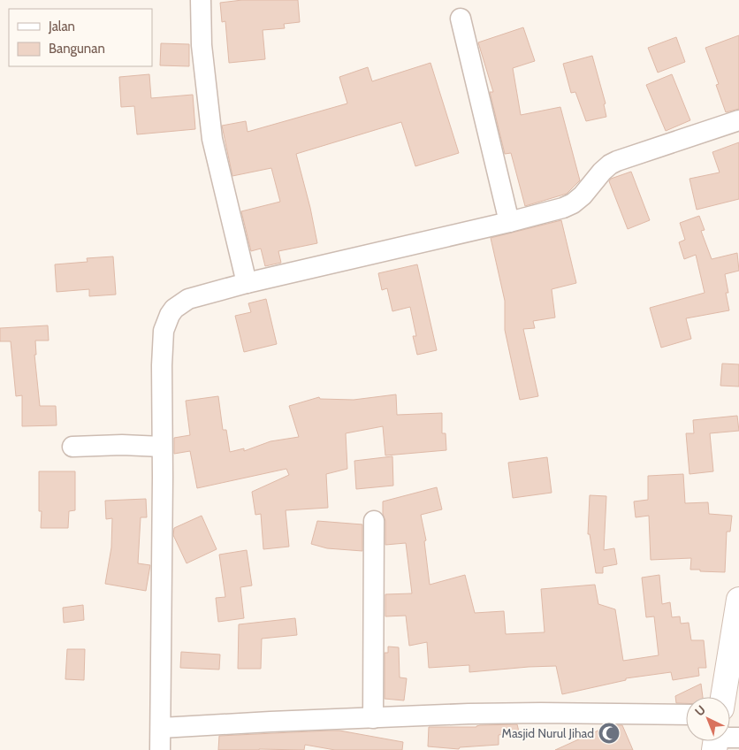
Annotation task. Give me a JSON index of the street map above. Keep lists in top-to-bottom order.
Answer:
{
  "places": {
    "mosque": ["Masjid Nurul Jihad"]
  },
  "legend": ["Jalan", "Bangunan"],
  "north": "top left"
}
